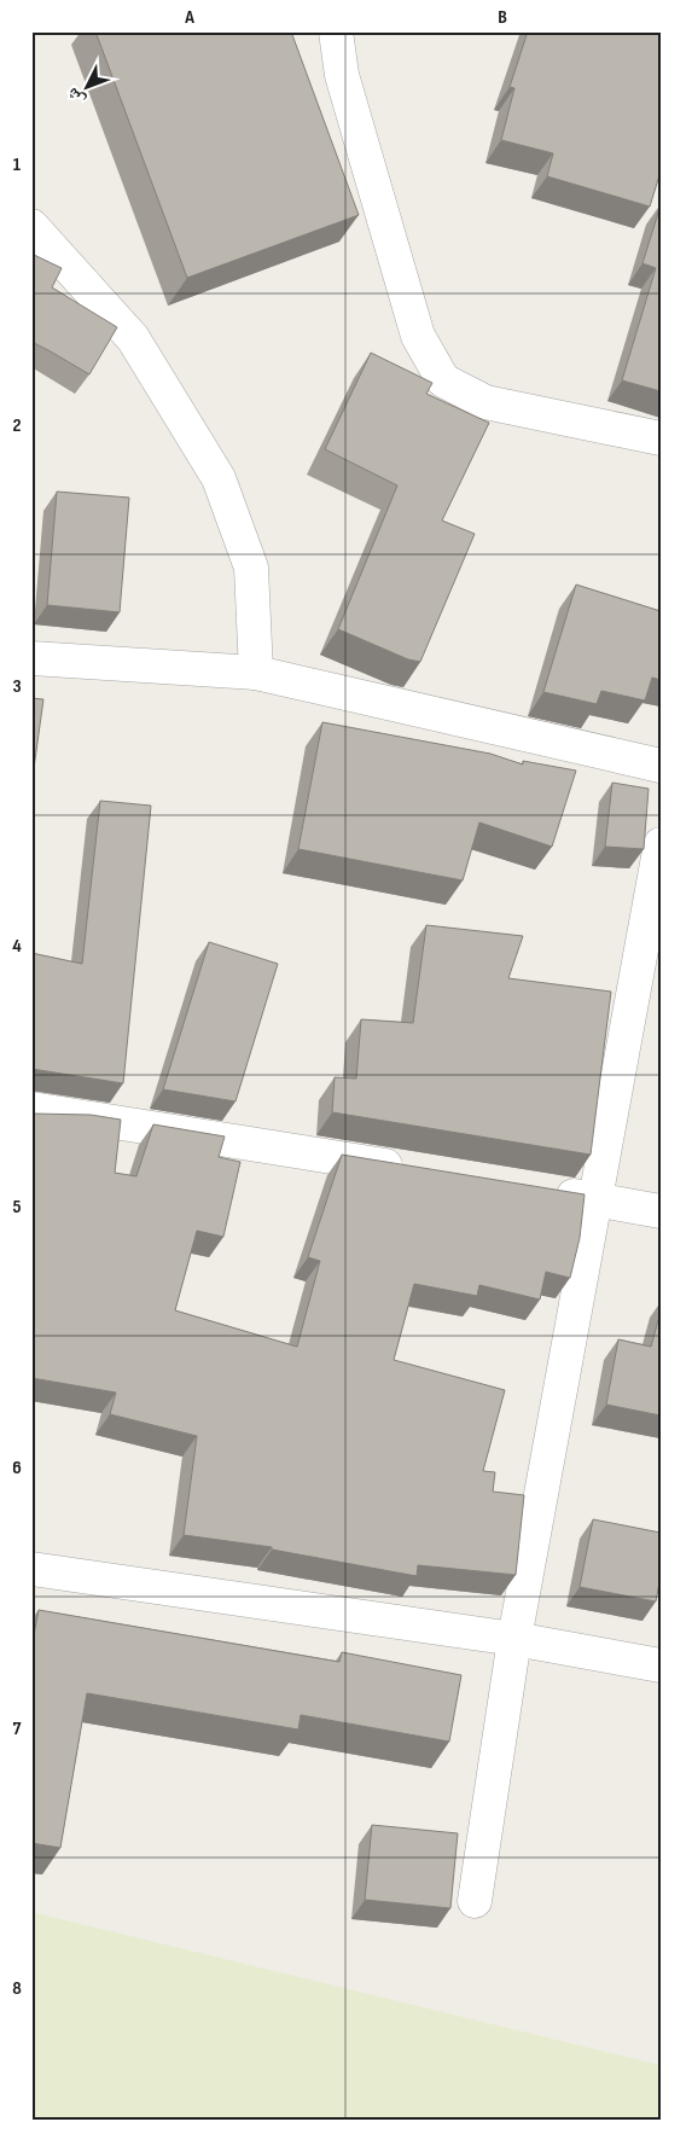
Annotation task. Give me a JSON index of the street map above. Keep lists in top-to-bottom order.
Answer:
{
  "north": "bottom left",
  "grid": {
    "columns": ["A", "B"],
    "rows": [
      "1",
      "2",
      "3",
      "4",
      "5",
      "6",
      "7",
      "8"
    ]
  }
}
